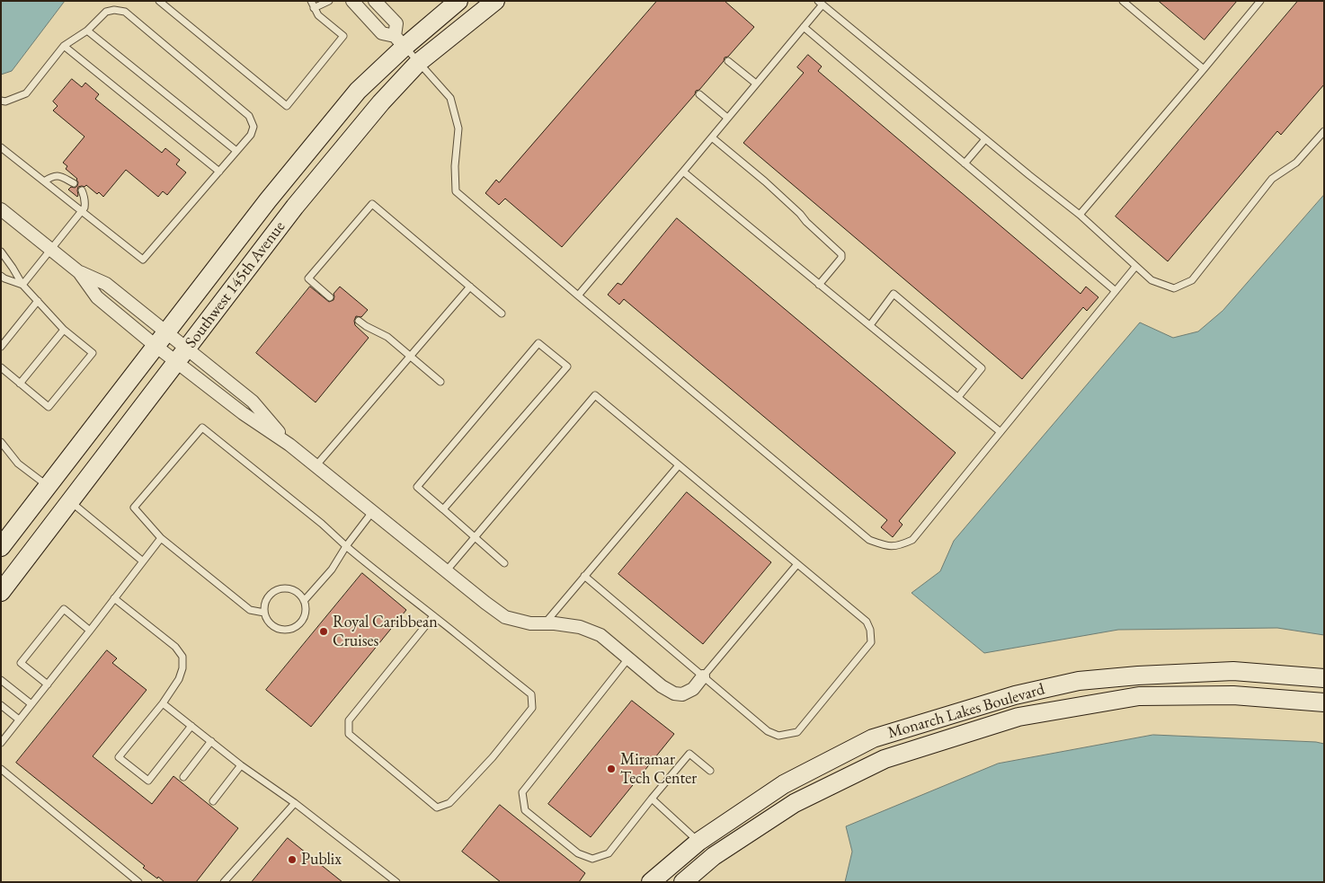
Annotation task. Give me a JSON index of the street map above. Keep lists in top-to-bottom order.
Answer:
{
  "streets": {
    "street": ["Southwest 145th Avenue", "Monarch Lakes Boulevard"]
  },
  "places": ["Royal Caribbean Cruises", "Miramar Tech Center", "Publix"]
}
